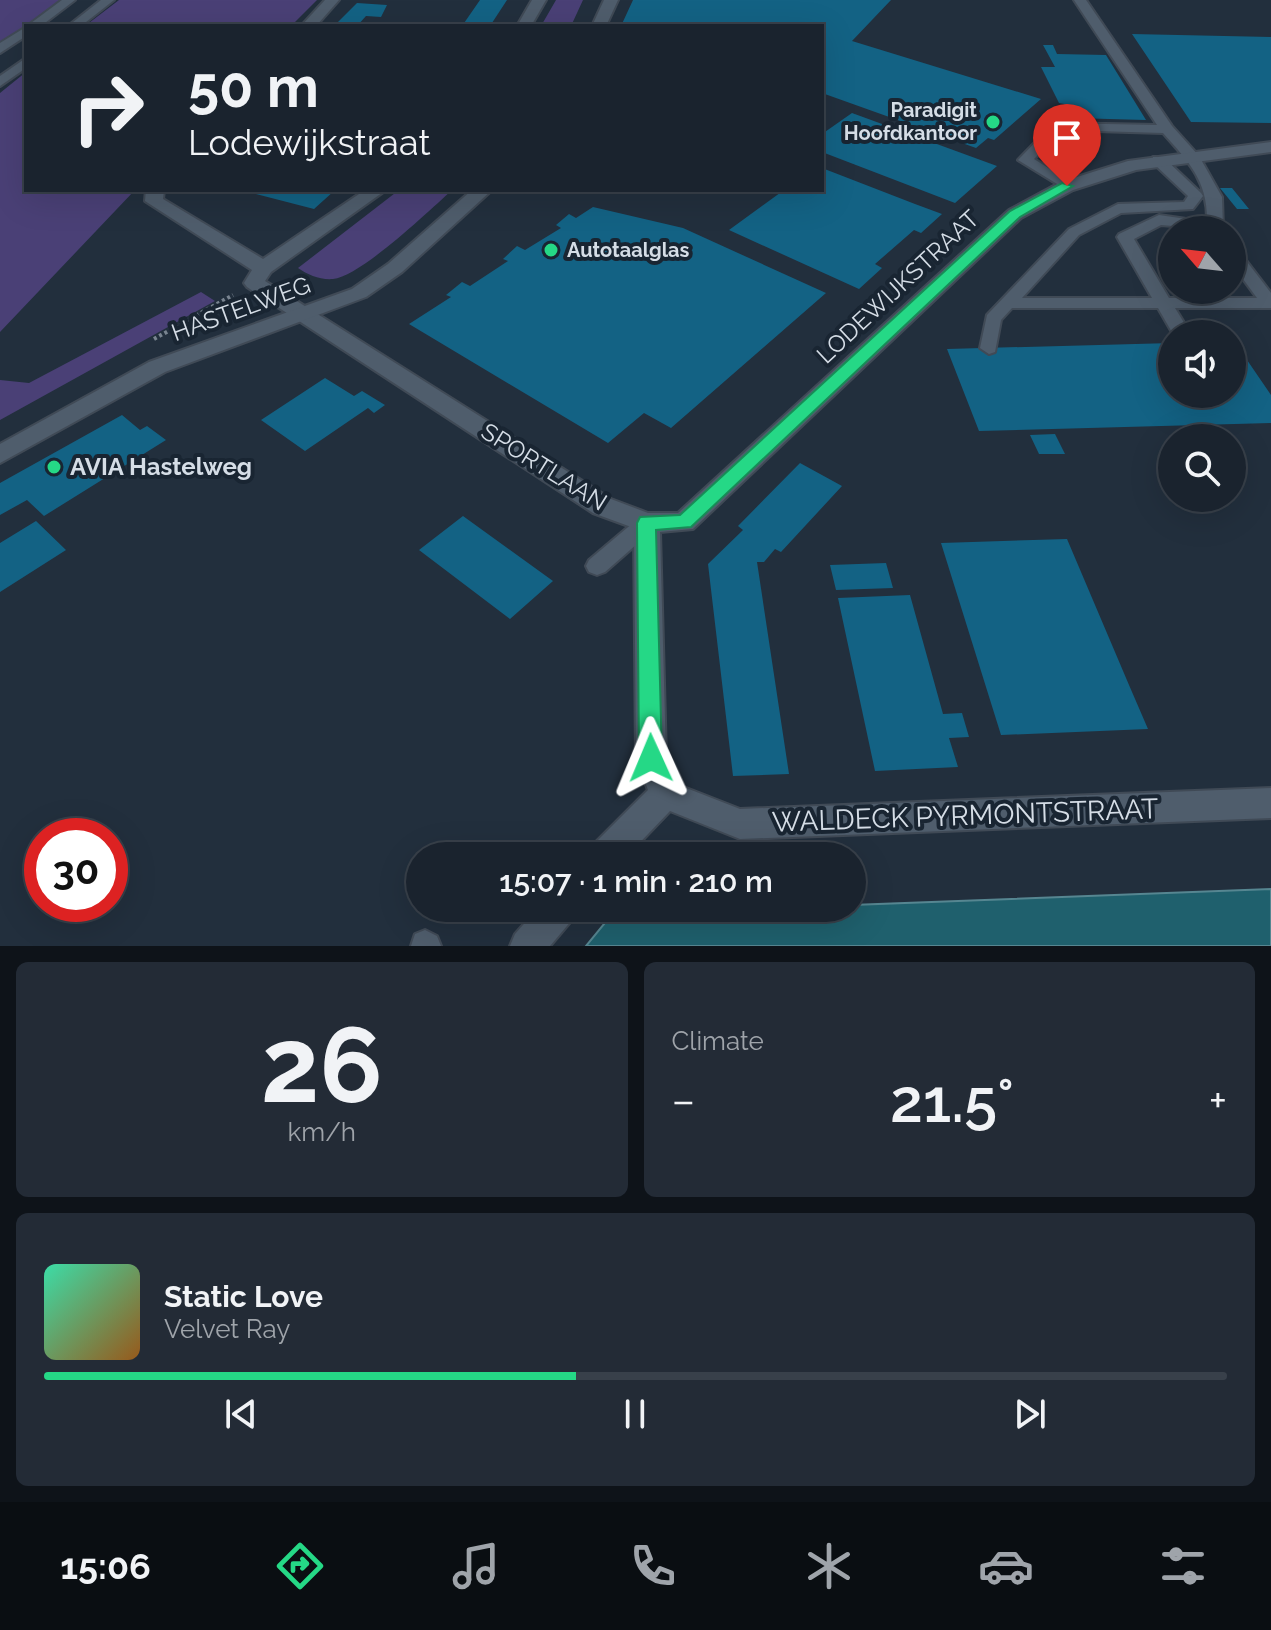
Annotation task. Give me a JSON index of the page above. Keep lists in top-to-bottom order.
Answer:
{
  "streets": {
    "street": [
      "LODEWIJKSTRAAT",
      "HASTELWEG",
      "SPORTLAAN",
      "WALDECK PYRMONTSTRAAT"
    ]
  },
  "crossings": [
    ["LODEWIJKSTRAAT", "SPORTLAAN"],
    ["HASTELWEG", "SPORTLAAN"]
  ],
  "places": ["Paradigit Hoofdkantoor", "Autotaalglas", "AVIA Hastelweg"],
  "north": "top left",
  "page": {
    "turn": ["50 m", "Lodewijkstraat"],
    "limit": "30",
    "trip": "15:07 · 1 min · 210 m",
    "tile": [
      ["26", "km/h"],
      "Climate"
    ],
    "heat": ["−", "21.5°", "+"],
    "song": ["Static Love", "Velvet Ray"],
    "tabs": "15:06"
  }
}
